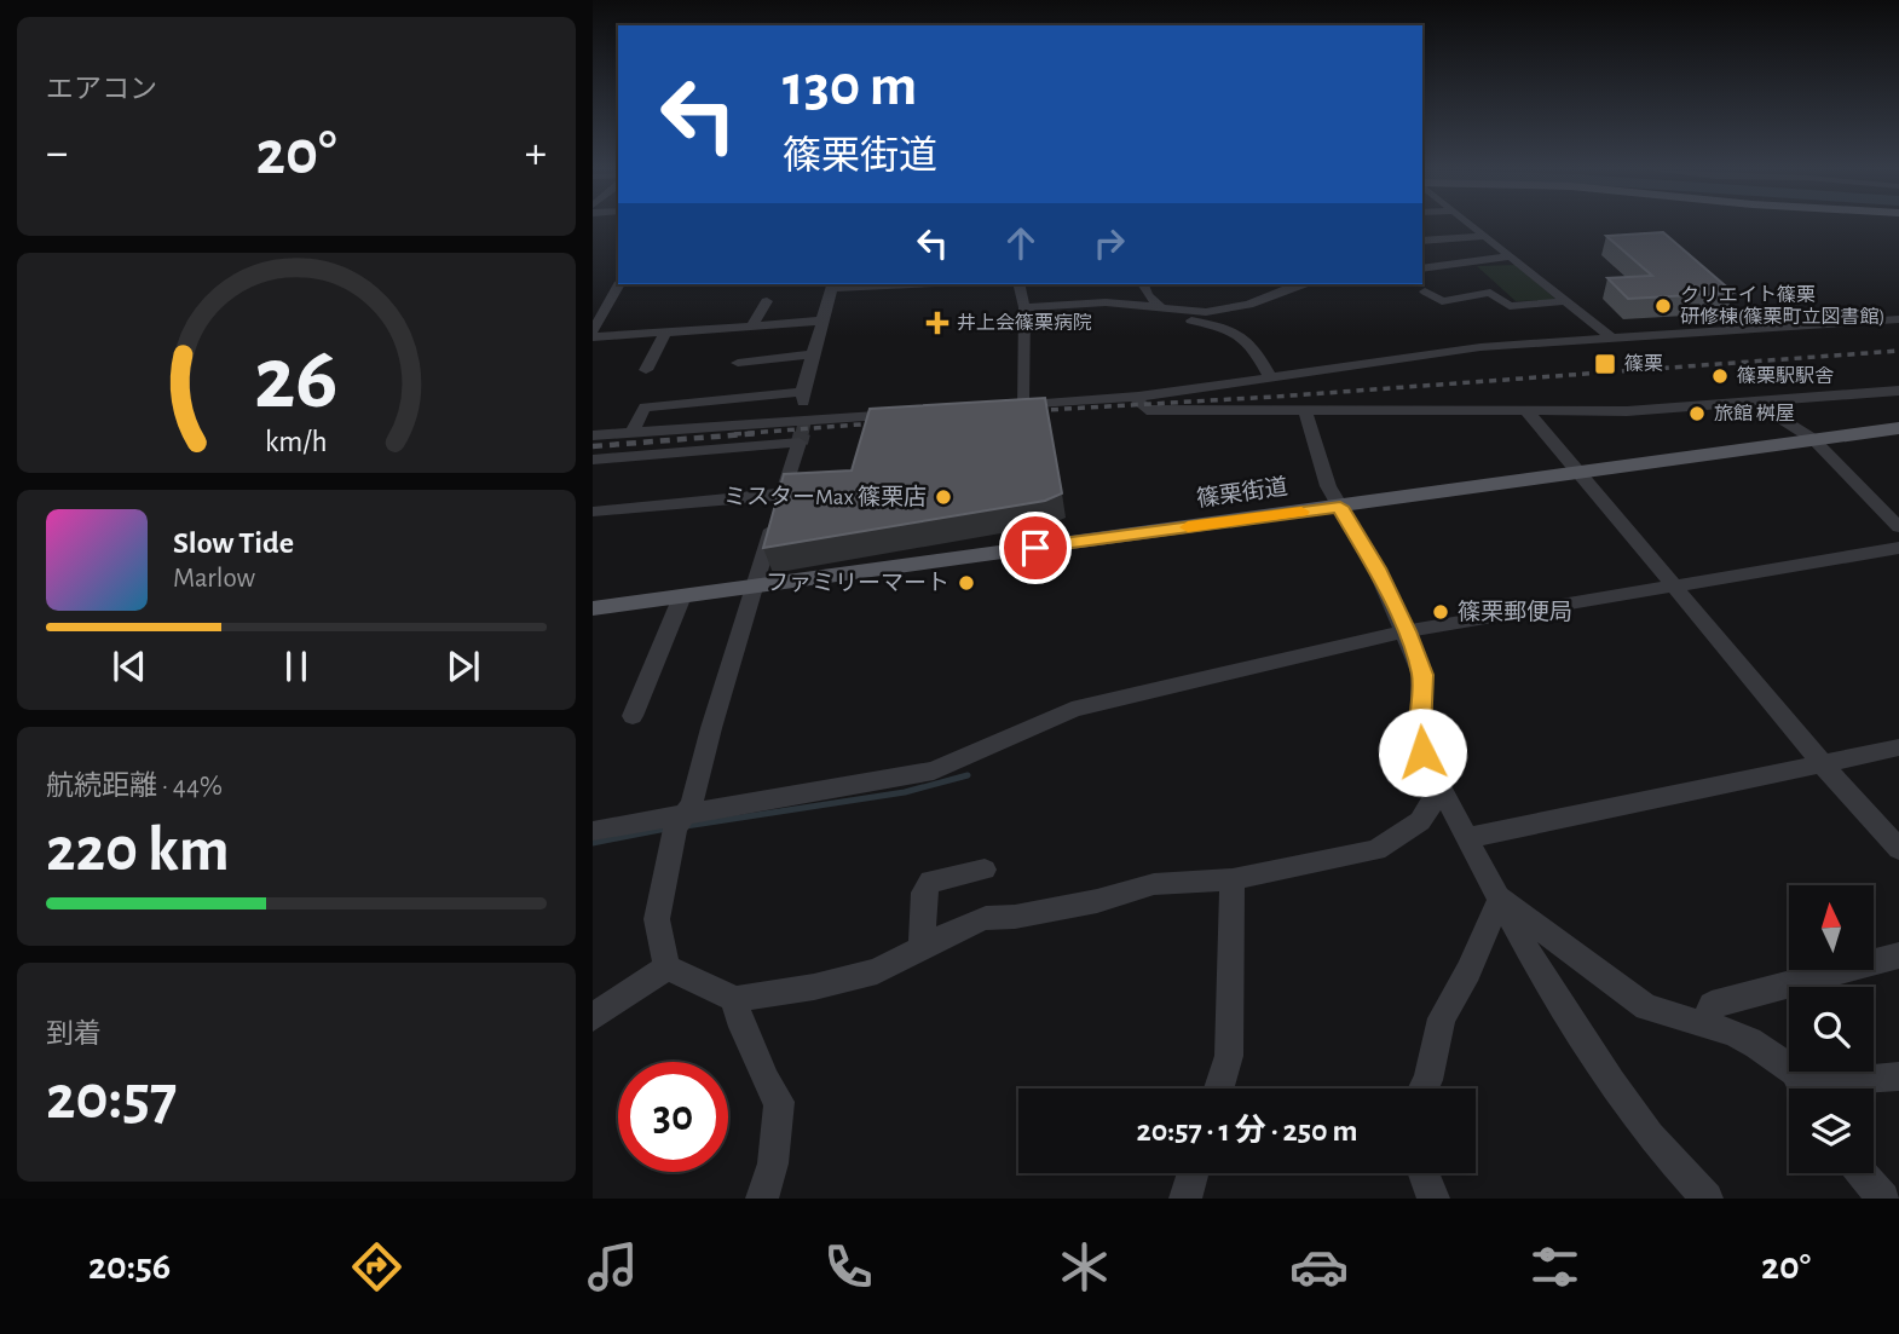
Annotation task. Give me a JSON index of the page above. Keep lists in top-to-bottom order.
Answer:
{
  "streets": {
    "main road": ["篠栗街道"]
  },
  "places": {
    "other": [
      "クリエイト篠栗 研修棟(篠栗町立図書館)",
      "篠栗駅駅舎",
      "旅館 桝屋",
      "ミスターMax 篠栗店",
      "ファミリーマート",
      "篠栗郵便局"
    ],
    "health": ["井上会篠栗病院"],
    "transit": ["篠栗"]
  },
  "north": "top",
  "page": {
    "tile": [
      "エアコン",
      ["航続距離 · 44%", "220 km"],
      ["到着", "20:57"]
    ],
    "turn": ["130 m", "篠栗街道"],
    "heat": ["−", "20°", "+"],
    "song": ["Slow Tide", "Marlow"],
    "limit": "30",
    "trip": "20:57 · 1 分 · 250 m",
    "tabs": ["20:56", "20°"],
    "gauge": ["26", "km/h"]
  }
}
